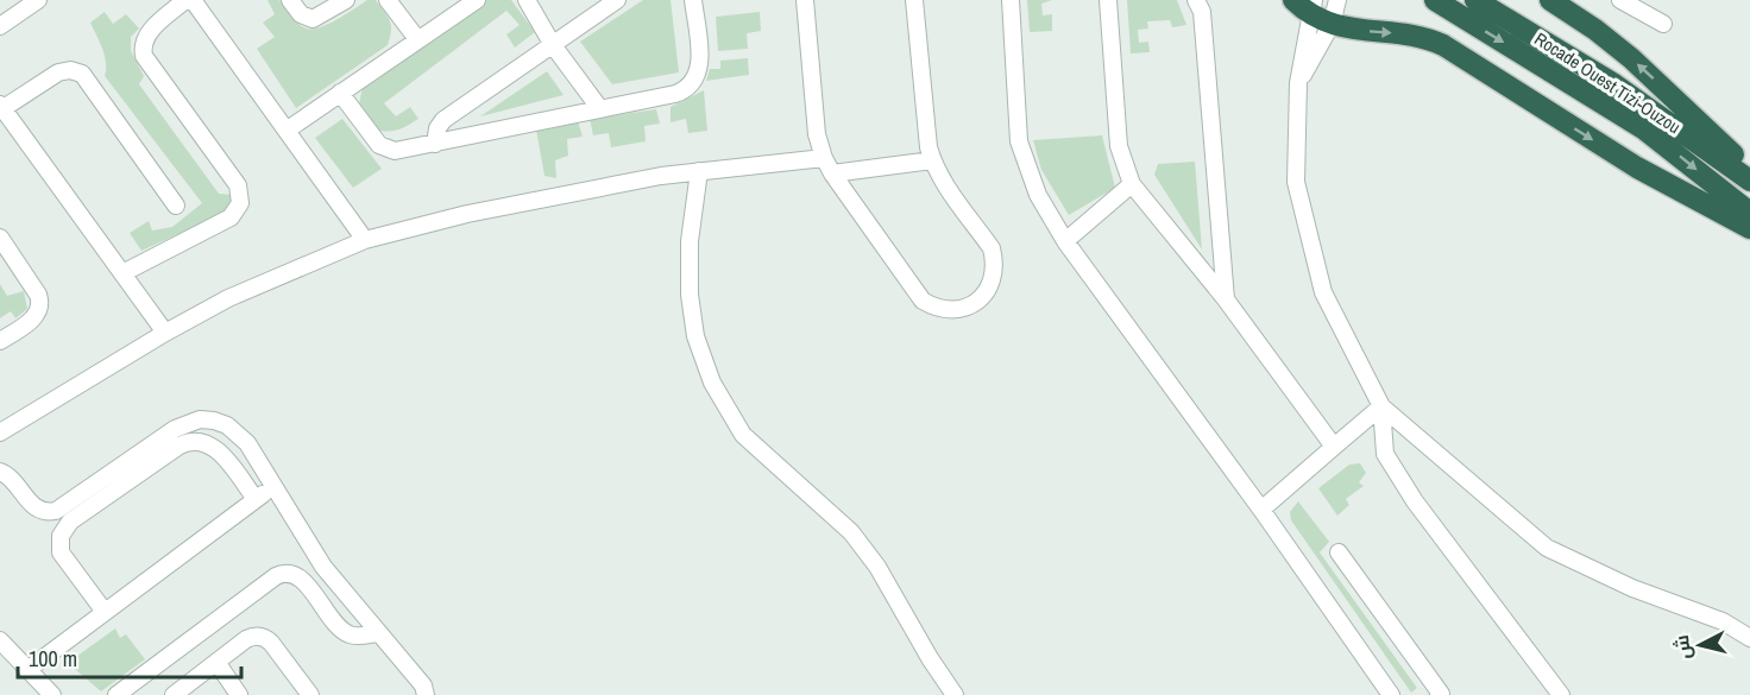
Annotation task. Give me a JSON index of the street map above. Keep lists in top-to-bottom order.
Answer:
{
  "streets": {
    "highway": ["Rocade Ouest Tizi-Ouzou"]
  },
  "scale_bar": "100 m",
  "north": "left"
}
